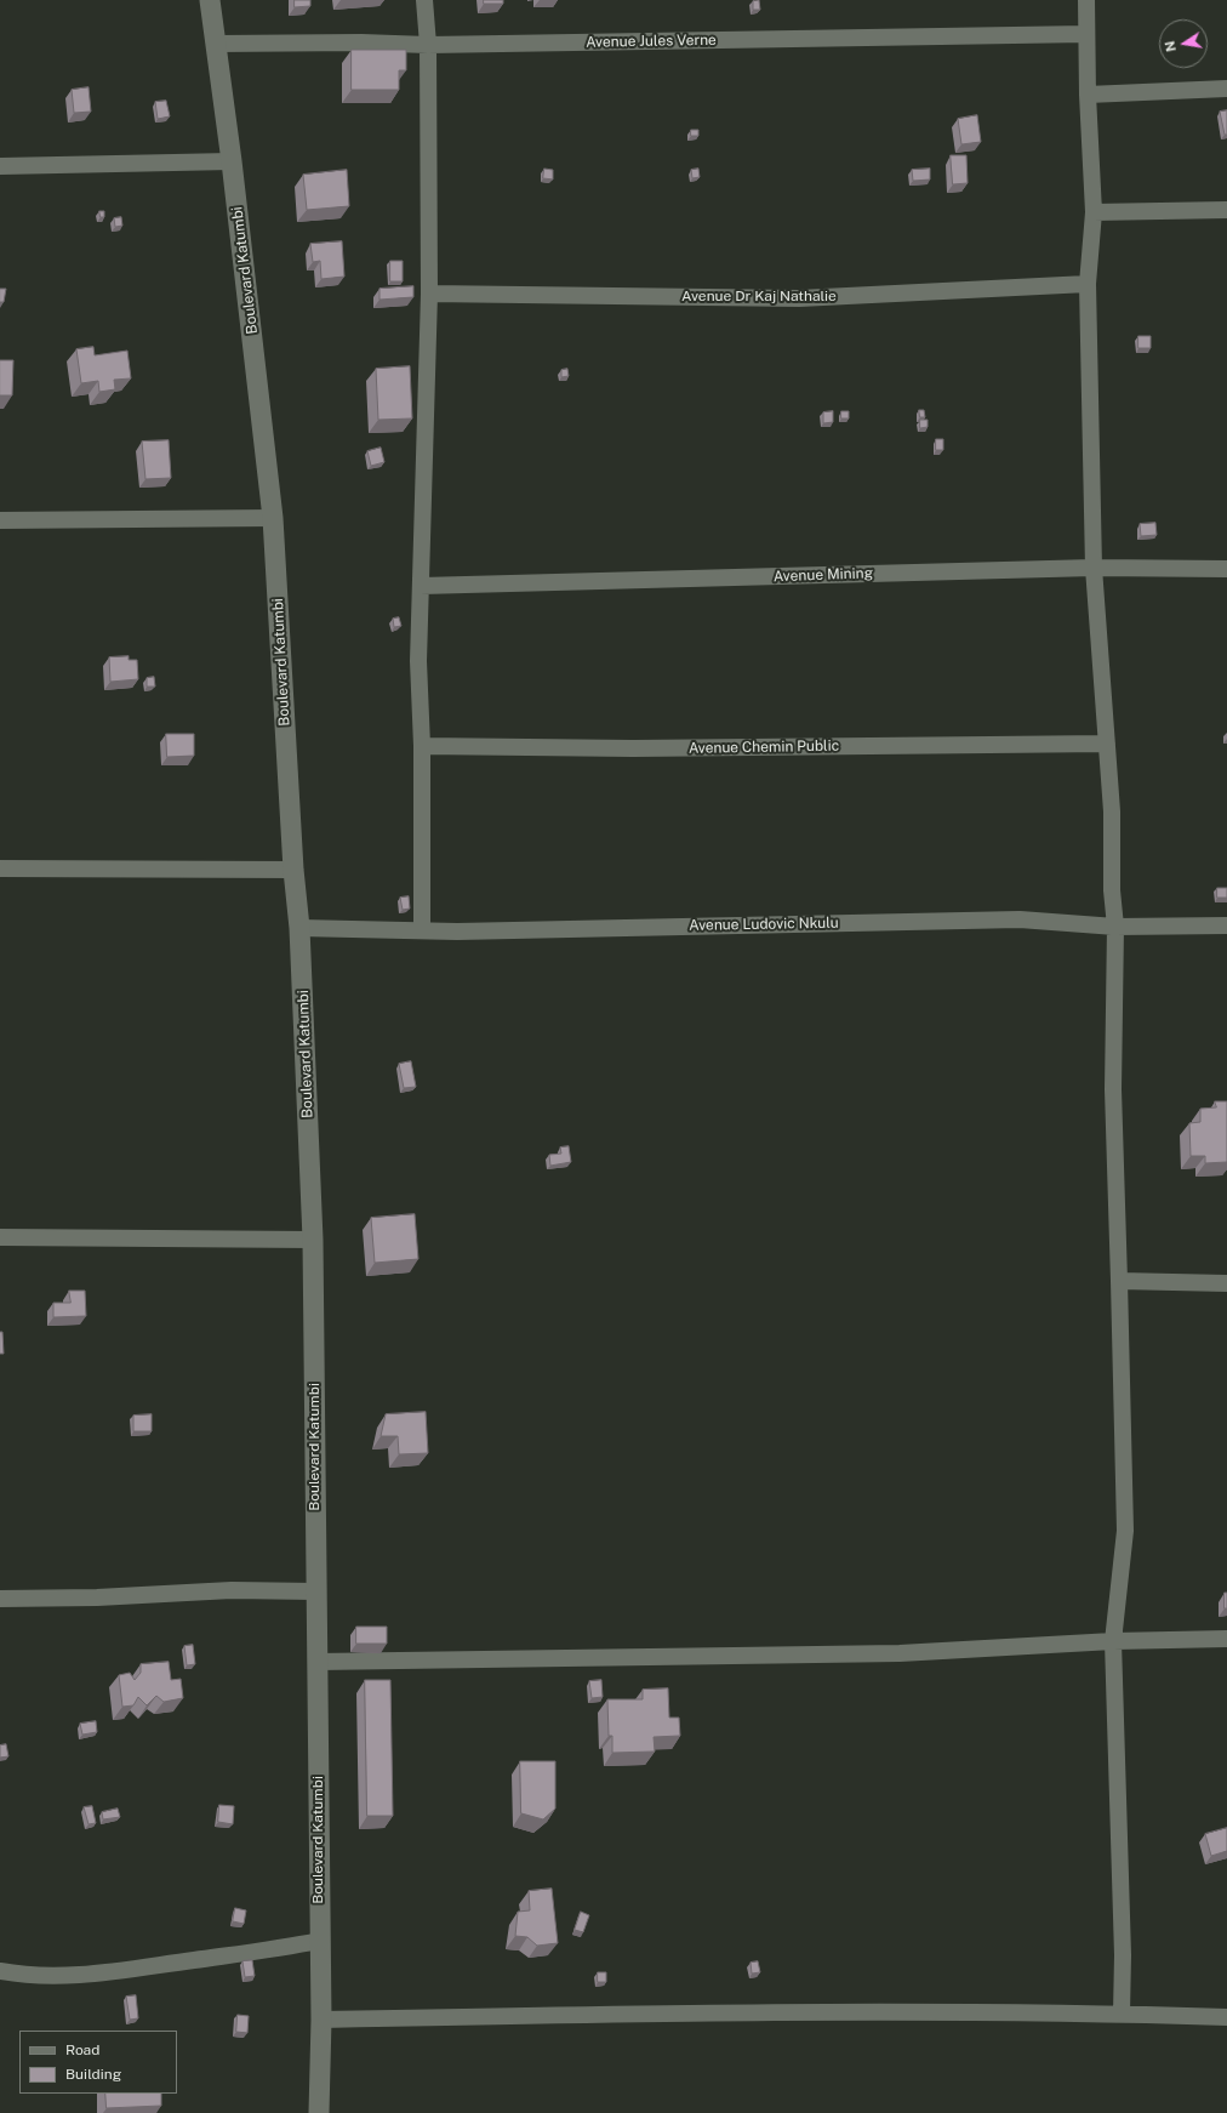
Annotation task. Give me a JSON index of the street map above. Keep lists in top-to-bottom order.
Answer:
{
  "streets": {
    "street": [
      "Avenue Jules Verne",
      "Boulevard Katumbi",
      "Avenue Dr Kaj Nathalie",
      "Avenue Mining",
      "Avenue Chemin Public",
      "Avenue Ludovic Nkulu"
    ]
  },
  "crossings": [
    ["Avenue Jules Verne", "Boulevard Katumbi"],
    ["Boulevard Katumbi", "Avenue Ludovic Nkulu"]
  ],
  "legend": ["Road", "Building"],
  "north": "left"
}
